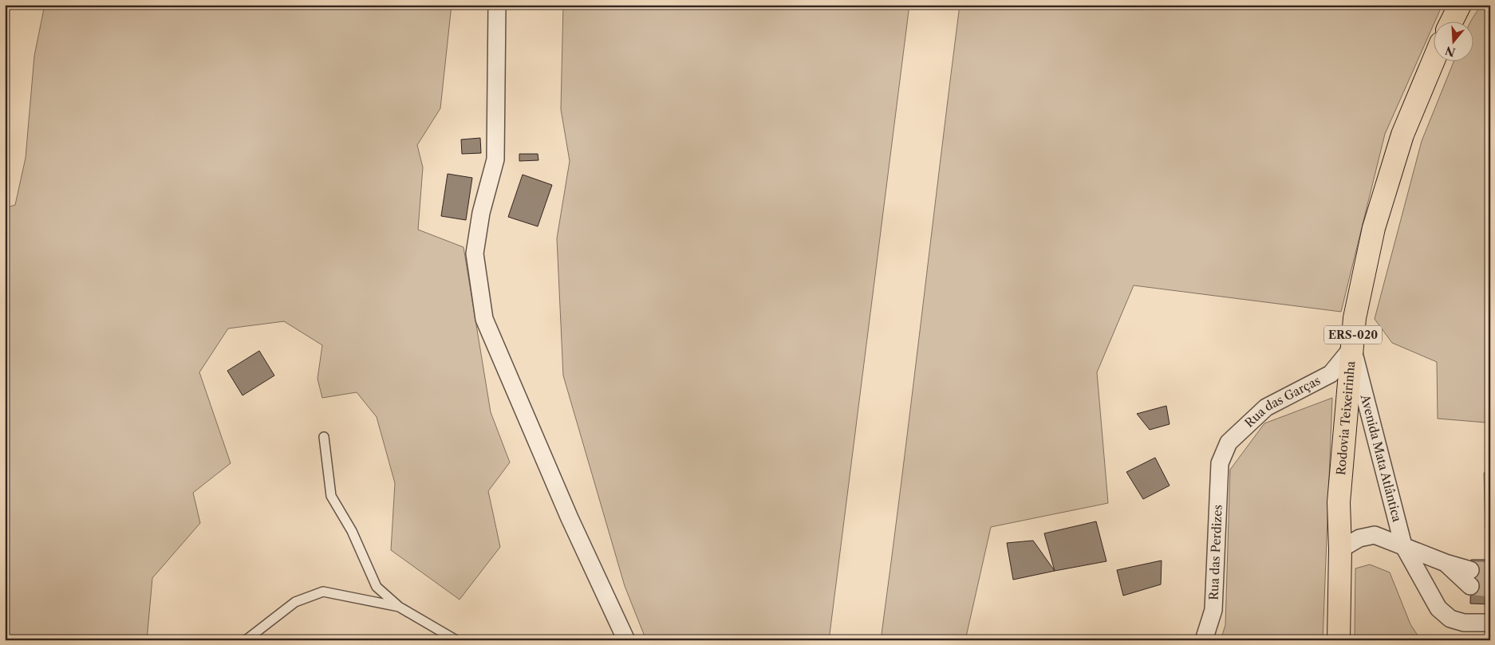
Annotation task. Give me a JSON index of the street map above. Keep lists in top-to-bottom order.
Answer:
{
  "streets": {
    "main road": ["ERS-020", "Rodovia Teixeirinha"],
    "street": ["Rua das Garças", "Avenida Mata Atlântica", "Rua das Perdizes"]
  },
  "crossings": [
    ["Rua das Garças", "Rodovia Teixeirinha"],
    ["Rua das Garças", "Avenida Mata Atlântica"],
    ["Rua das Garças", "Rua das Perdizes"],
    ["Rodovia Teixeirinha", "Avenida Mata Atlântica"]
  ],
  "north": "bottom"
}
